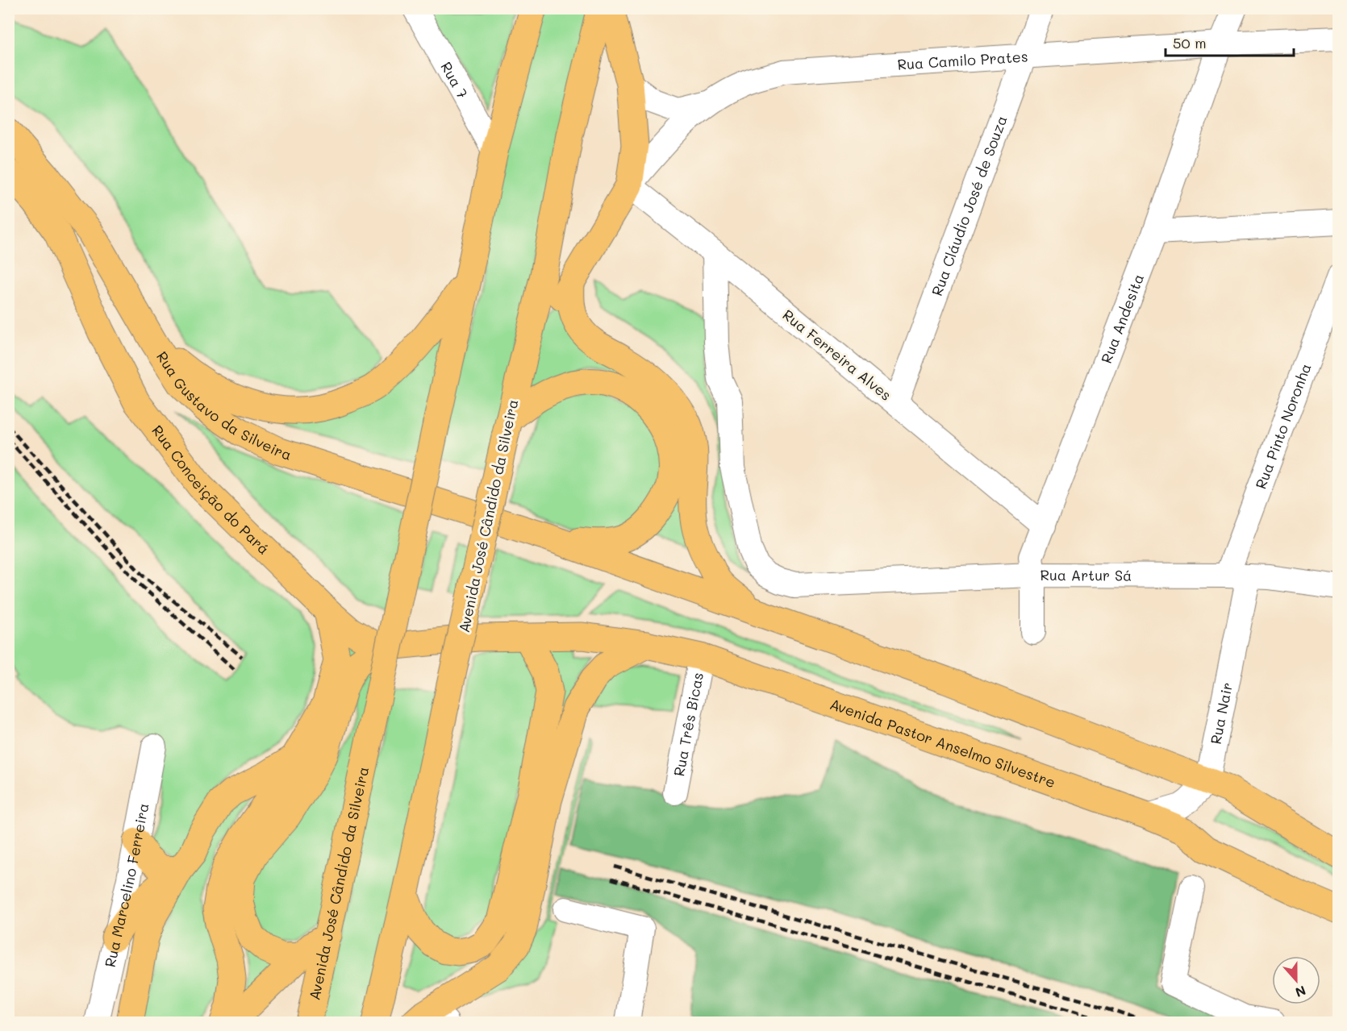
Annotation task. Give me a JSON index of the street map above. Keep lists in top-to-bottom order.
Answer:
{
  "streets": {
    "main road": [
      "Rua Gustavo da Silveira",
      "Rua Conceição do Pará",
      "Avenida José Cândido da Silveira",
      "Avenida Pastor Anselmo Silvestre"
    ],
    "street": [
      "Rua Camilo Prates",
      "Rua 7",
      "Rua Cláudio José de Souza",
      "Rua Andesita",
      "Rua Ferreira Alves",
      "Rua Pinto Noronha",
      "Rua Artur Sá",
      "Rua Nair",
      "Rua Três Bicas",
      "Rua Marcelino Ferreira"
    ]
  },
  "crossings": [
    ["Rua Camilo Prates", "Rua Cláudio José de Souza"],
    ["Rua Camilo Prates", "Rua Andesita"],
    ["Rua Camilo Prates", "Rua Ferreira Alves"],
    ["Rua 7", "Avenida José Cândido da Silveira"],
    ["Rua Cláudio José de Souza", "Rua Ferreira Alves"],
    ["Rua Andesita", "Rua Ferreira Alves"],
    ["Rua Andesita", "Rua Artur Sá"],
    ["Rua Ferreira Alves", "Rua Artur Sá"],
    ["Rua Pinto Noronha", "Rua Artur Sá"],
    ["Rua Pinto Noronha", "Rua Nair"],
    ["Rua Artur Sá", "Rua Nair"],
    ["Rua Três Bicas", "Avenida Pastor Anselmo Silvestre"]
  ],
  "scale_bar": "50 m",
  "north": "bottom"
}
